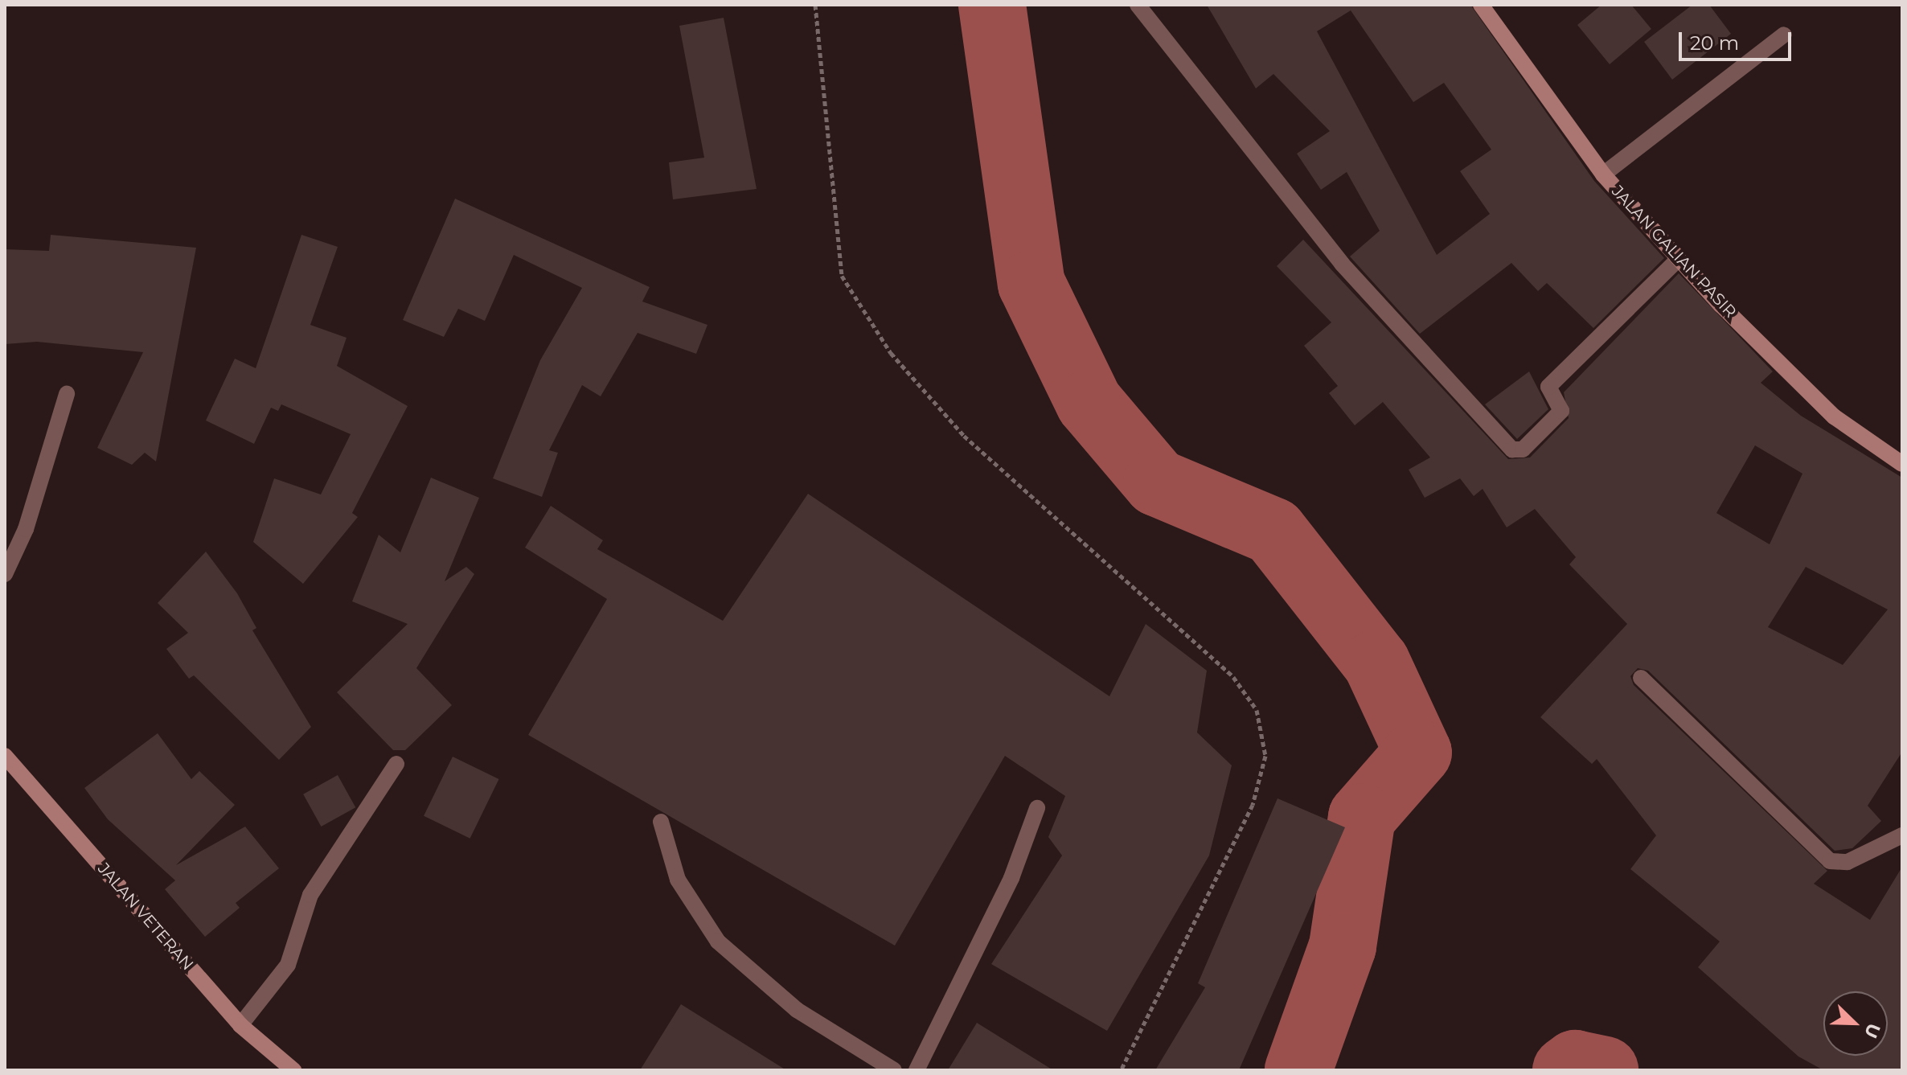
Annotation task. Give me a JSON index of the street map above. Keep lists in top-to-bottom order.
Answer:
{
  "streets": {
    "street": ["JALAN GALIAN PASIR", "JALAN VETERAN"]
  },
  "scale_bar": "20 m",
  "north": "bottom right"
}
